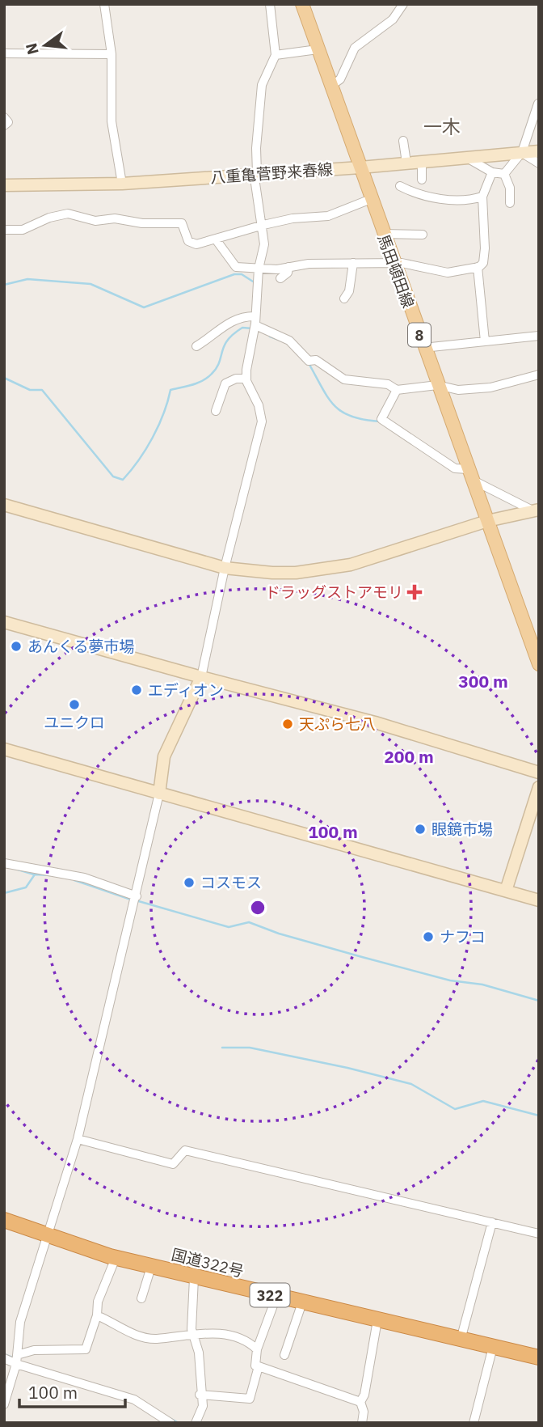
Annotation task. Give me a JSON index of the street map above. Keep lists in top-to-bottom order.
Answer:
{
  "streets": {
    "highway": ["国道322号", "322"],
    "main road": ["馬田頓田線", "8"],
    "street": ["八重亀菅野来春線"]
  },
  "crossings": [
    ["八重亀菅野来春線", "馬田頓田線"]
  ],
  "districts": ["一木"],
  "places": {
    "health": ["ドラッグストアモリ"],
    "other": [
      "あんくる夢市場",
      "エディオン",
      "ユニクロ",
      "天ぷら七八",
      "眼鏡市場",
      "コスモス",
      "ナフコ"
    ]
  },
  "scale_bar": "100 m",
  "north": "left",
  "rings": ["300 m", "200 m", "100 m"]
}
